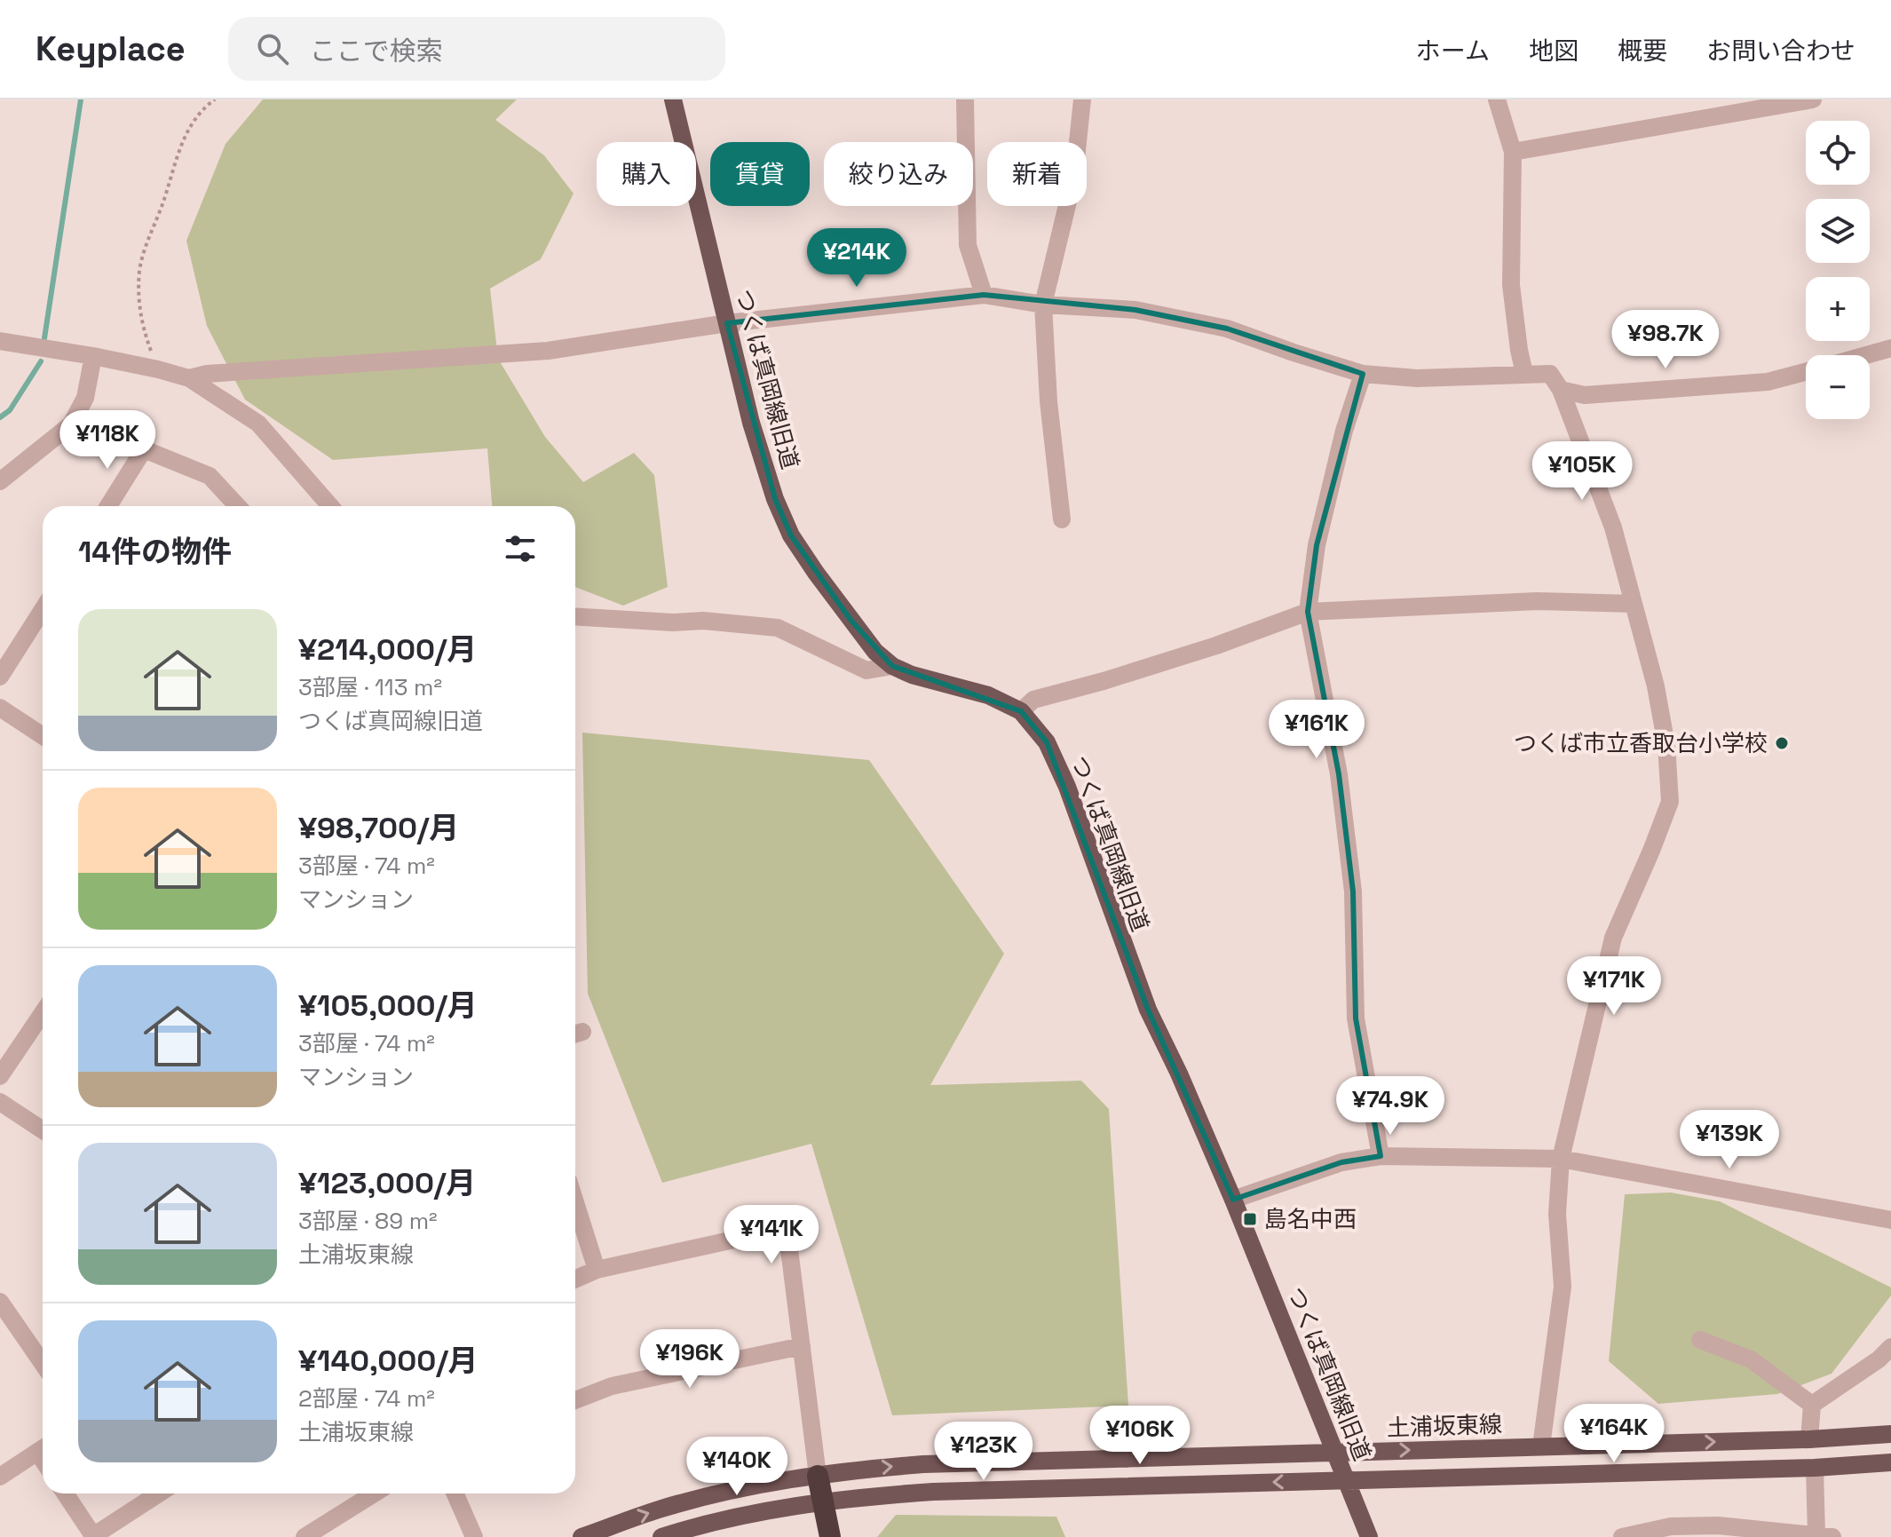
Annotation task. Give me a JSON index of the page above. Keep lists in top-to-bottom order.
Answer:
{
  "streets": {
    "main road": ["つくば真岡線旧道", "土浦坂東線"]
  },
  "crossings": [
    ["つくば真岡線旧道", "土浦坂東線"]
  ],
  "places": {
    "other": ["つくば市立香取台小学校"],
    "transit": ["島名中西"]
  },
  "page": {
    "header": "Keyplace",
    "search": "ここで検索",
    "nav": [
      "ホーム",
      "地図",
      "概要",
      "お問い合わせ"
    ],
    "map_buttons": ["+", "−"],
    "chip": [
      "購入",
      "賃貸",
      "絞り込み",
      "新着"
    ],
    "price": [
      "¥214K",
      "¥98.7K",
      "¥118K",
      "¥105K",
      "¥161K",
      "¥171K",
      "¥74.9K",
      "¥139K",
      "¥141K",
      "¥196K",
      "¥164K",
      "¥106K",
      "¥123K",
      "¥140K"
    ],
    "heading": "14件の物件",
    "list": [
      {
        "name": "¥214,000/月",
        "note": "3部屋 · 113 m² · つくば真岡線旧道"
      },
      {
        "name": "¥98,700/月",
        "note": "3部屋 · 74 m² · マンション"
      },
      {
        "name": "¥105,000/月",
        "note": "3部屋 · 74 m² · マンション"
      },
      {
        "name": "¥123,000/月",
        "note": "3部屋 · 89 m² · 土浦坂東線"
      },
      {
        "name": "¥140,000/月",
        "note": "2部屋 · 74 m² · 土浦坂東線"
      }
    ]
  }
}
